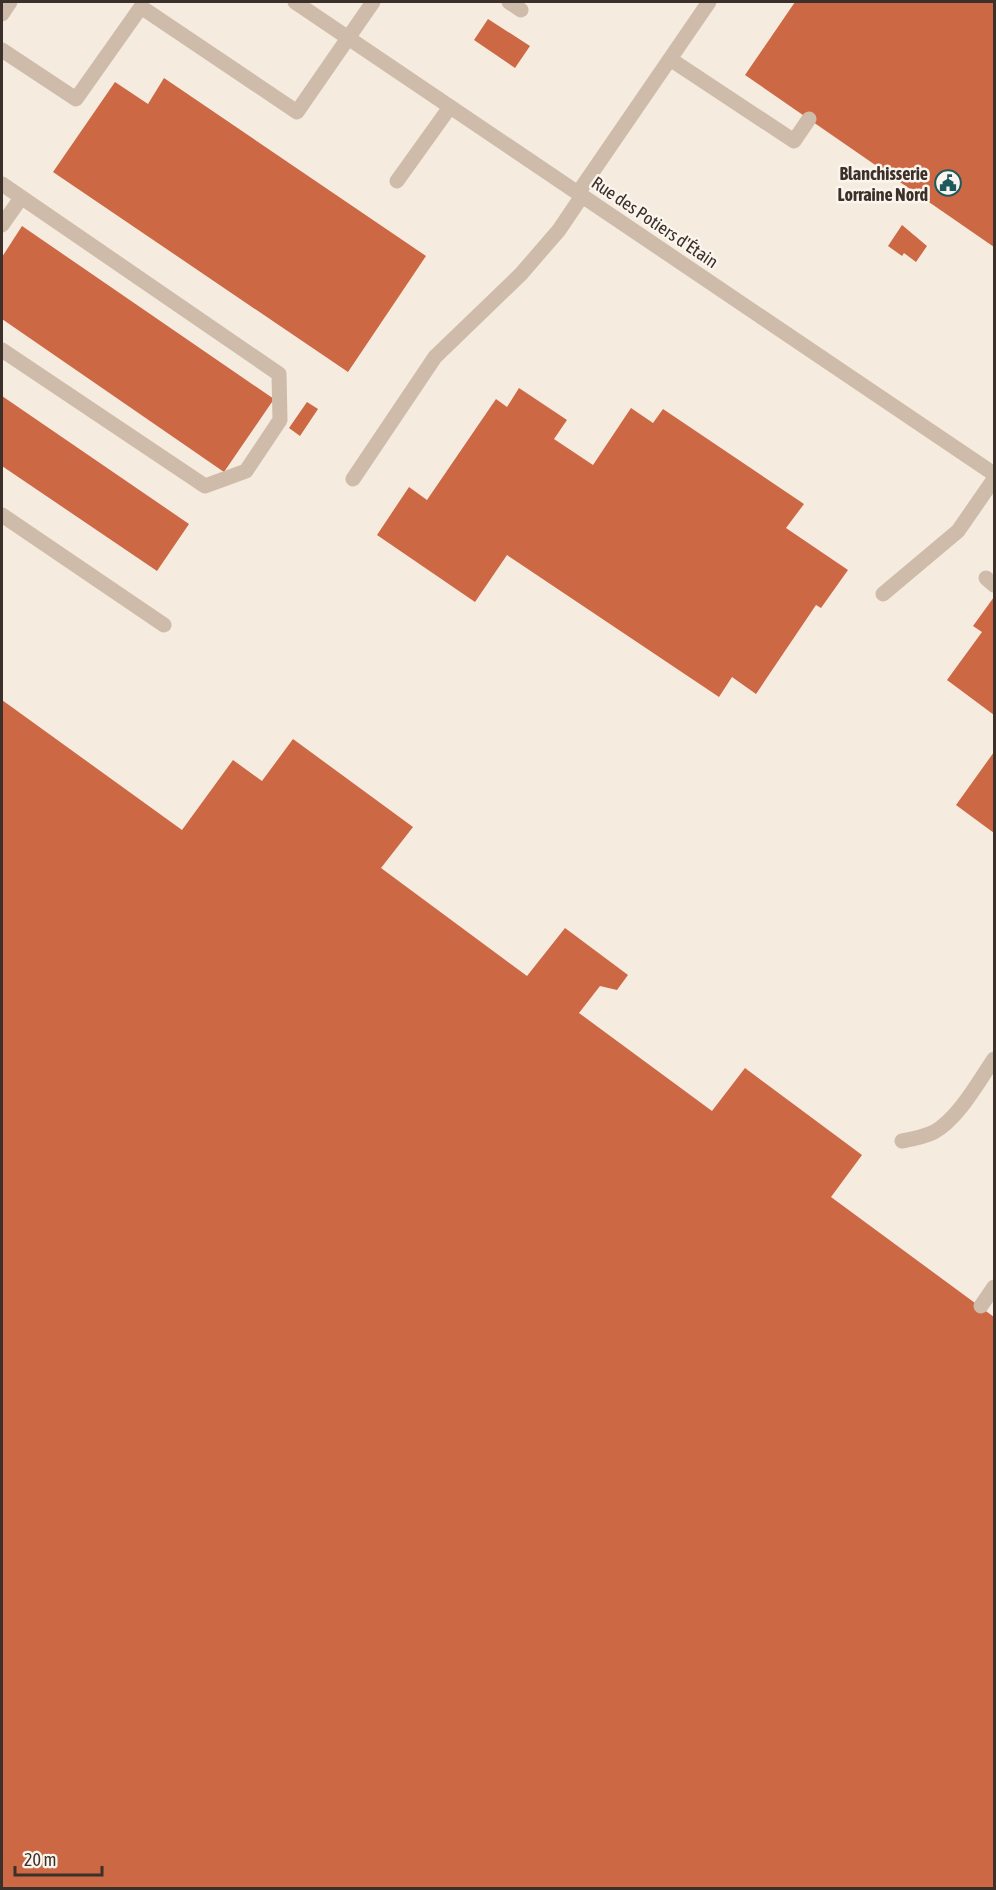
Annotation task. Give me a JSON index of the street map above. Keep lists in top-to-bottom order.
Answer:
{
  "streets": {
    "street": ["Rue des Potiers d'Étain"]
  },
  "places": {
    "public building": ["Blanchisserie Lorraine Nord"]
  },
  "scale_bar": "20 m"
}
